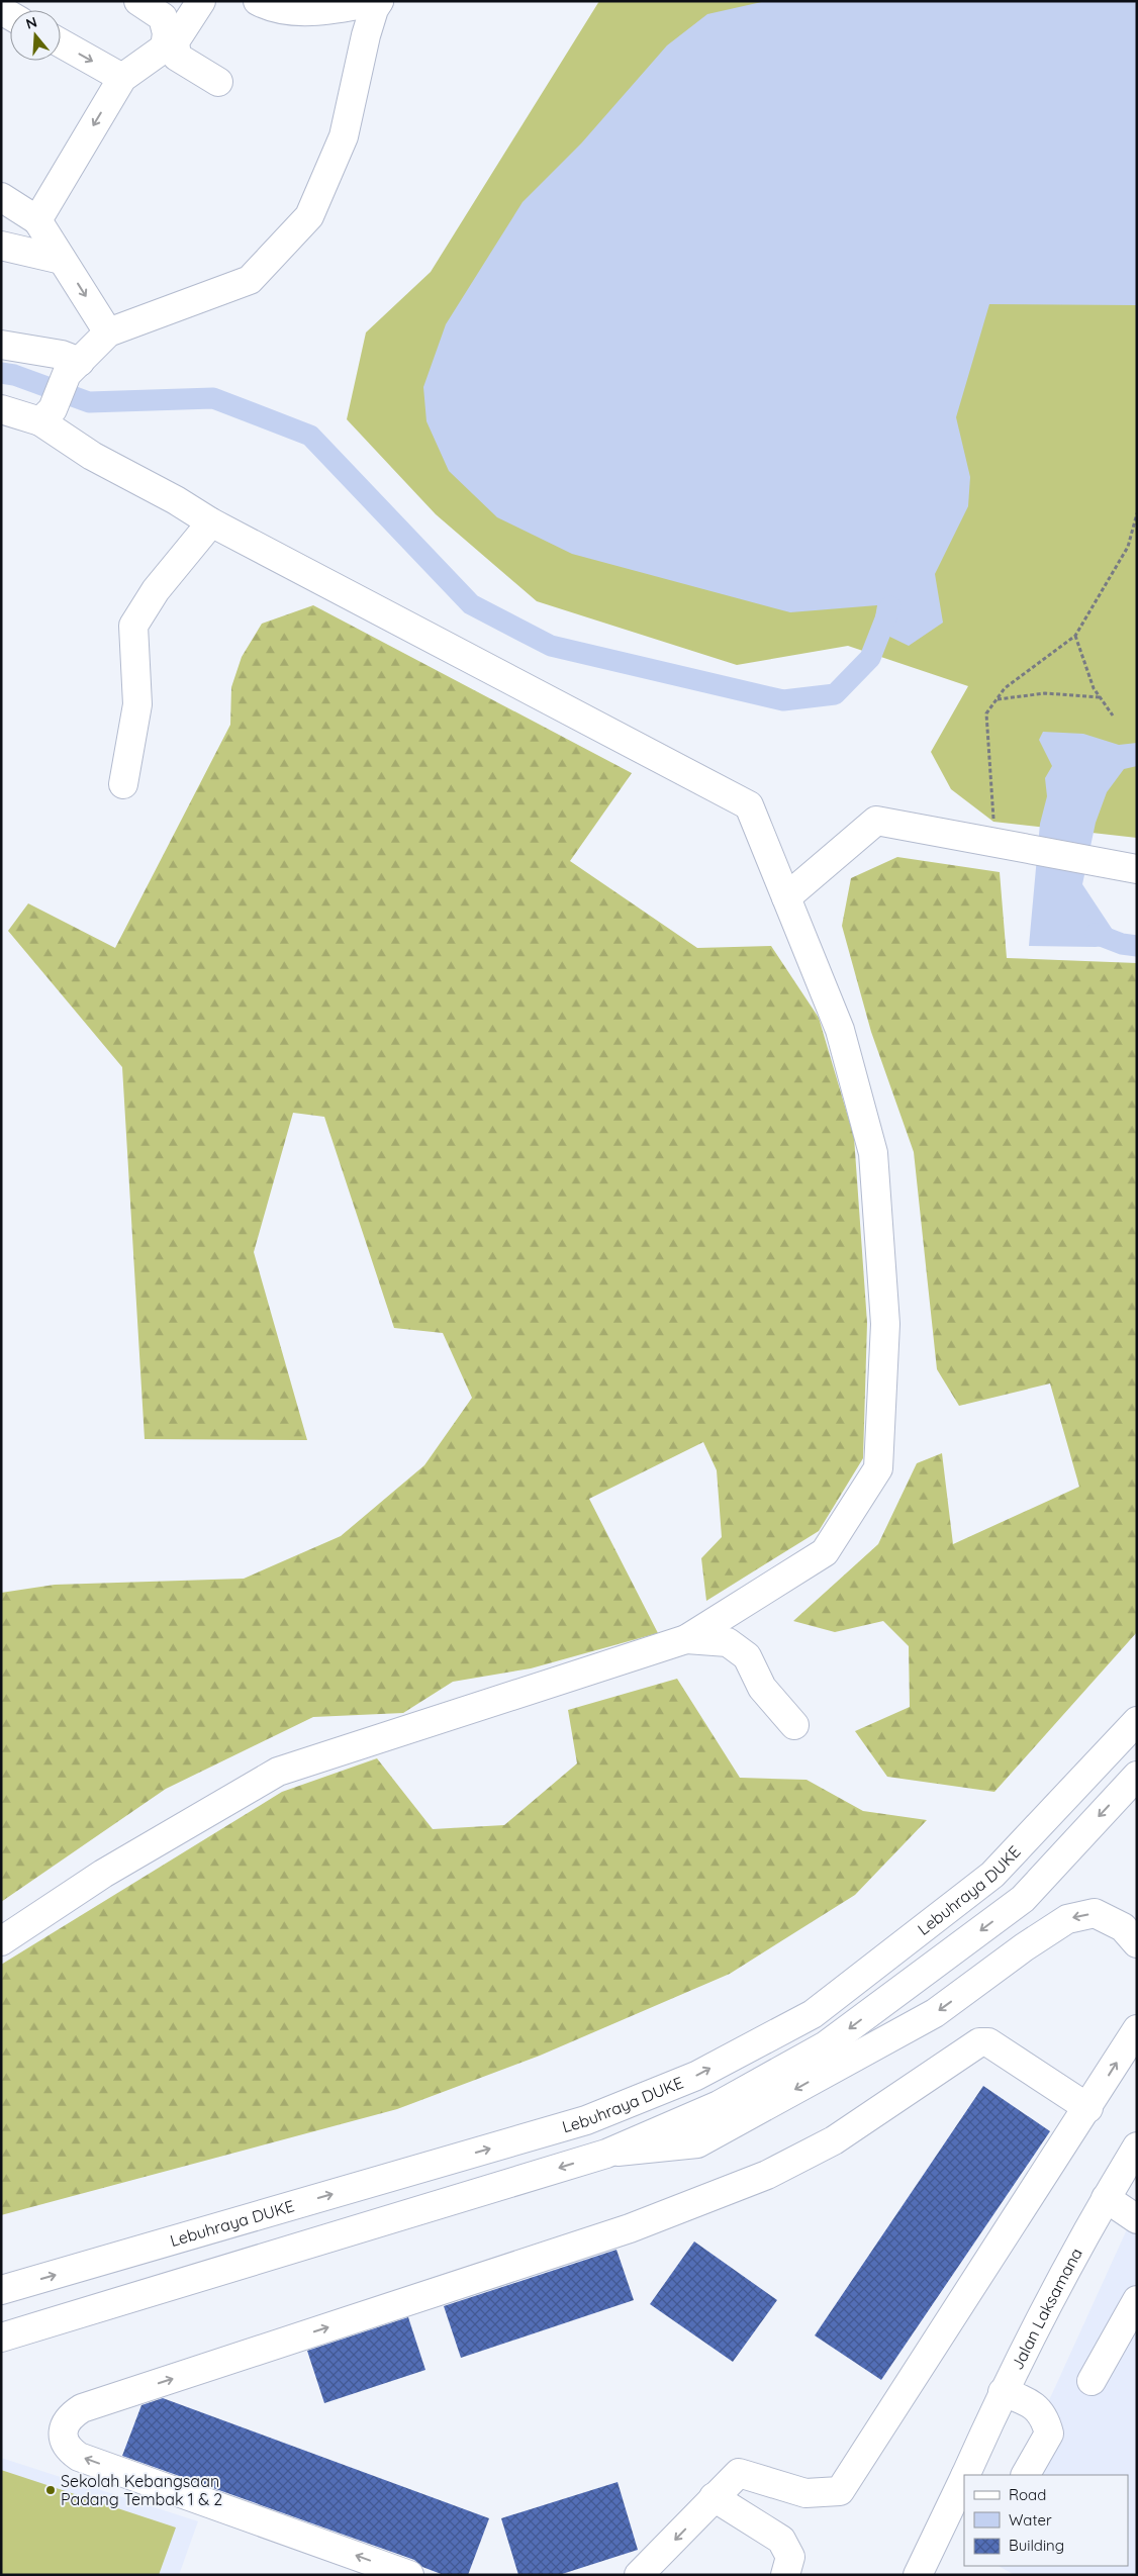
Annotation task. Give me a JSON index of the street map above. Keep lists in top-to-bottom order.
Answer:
{
  "streets": {
    "main road": ["Lebuhraya DUKE", "Jalan Laksamana"]
  },
  "places": ["Sekolah Kebangsaan Padang Tembak 1 & 2"],
  "legend": ["Road", "Water", "Building"],
  "north": "top"
}
